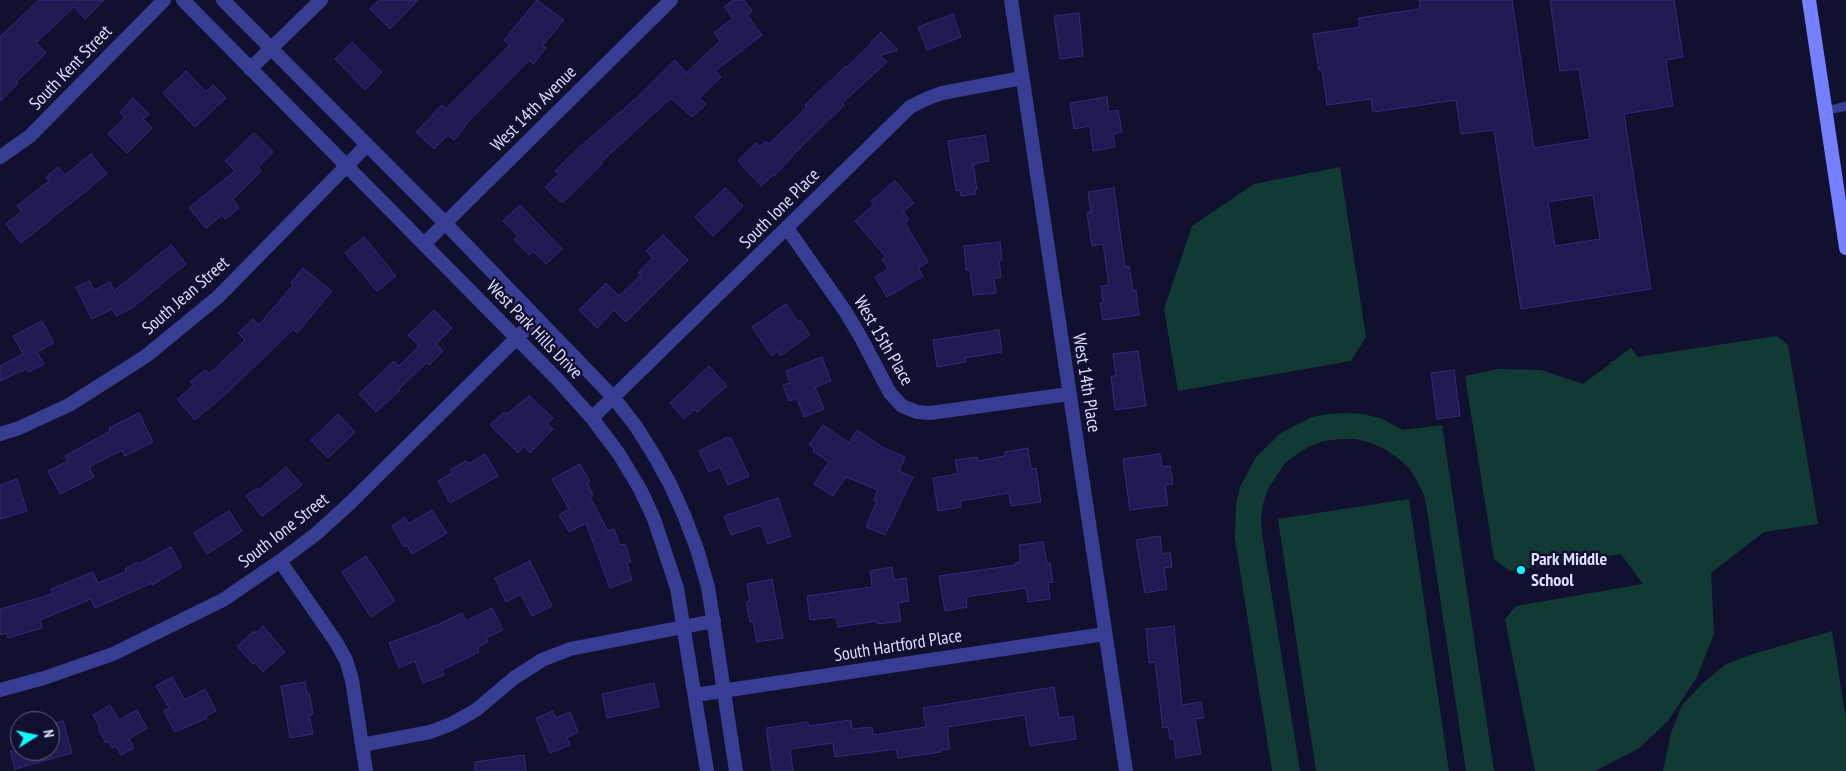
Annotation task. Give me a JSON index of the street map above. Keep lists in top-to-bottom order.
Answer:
{
  "streets": {
    "street": [
      "South Kent Street",
      "West 14th Avenue",
      "South Ione Place",
      "South Jean Street",
      "West Park Hills Drive",
      "West 15th Place",
      "West 14th Place",
      "South Ione Street",
      "South Hartford Place"
    ]
  },
  "crossings": [
    ["West 14th Avenue", "West Park Hills Drive"],
    ["South Ione Place", "West Park Hills Drive"],
    ["South Ione Place", "West 15th Place"],
    ["South Ione Place", "West 14th Place"],
    ["South Jean Street", "West Park Hills Drive"],
    ["West Park Hills Drive", "South Ione Street"],
    ["West Park Hills Drive", "South Hartford Place"],
    ["West 15th Place", "West 14th Place"],
    ["West 14th Place", "South Hartford Place"]
  ],
  "places": ["Park Middle School"],
  "north": "right"
}
